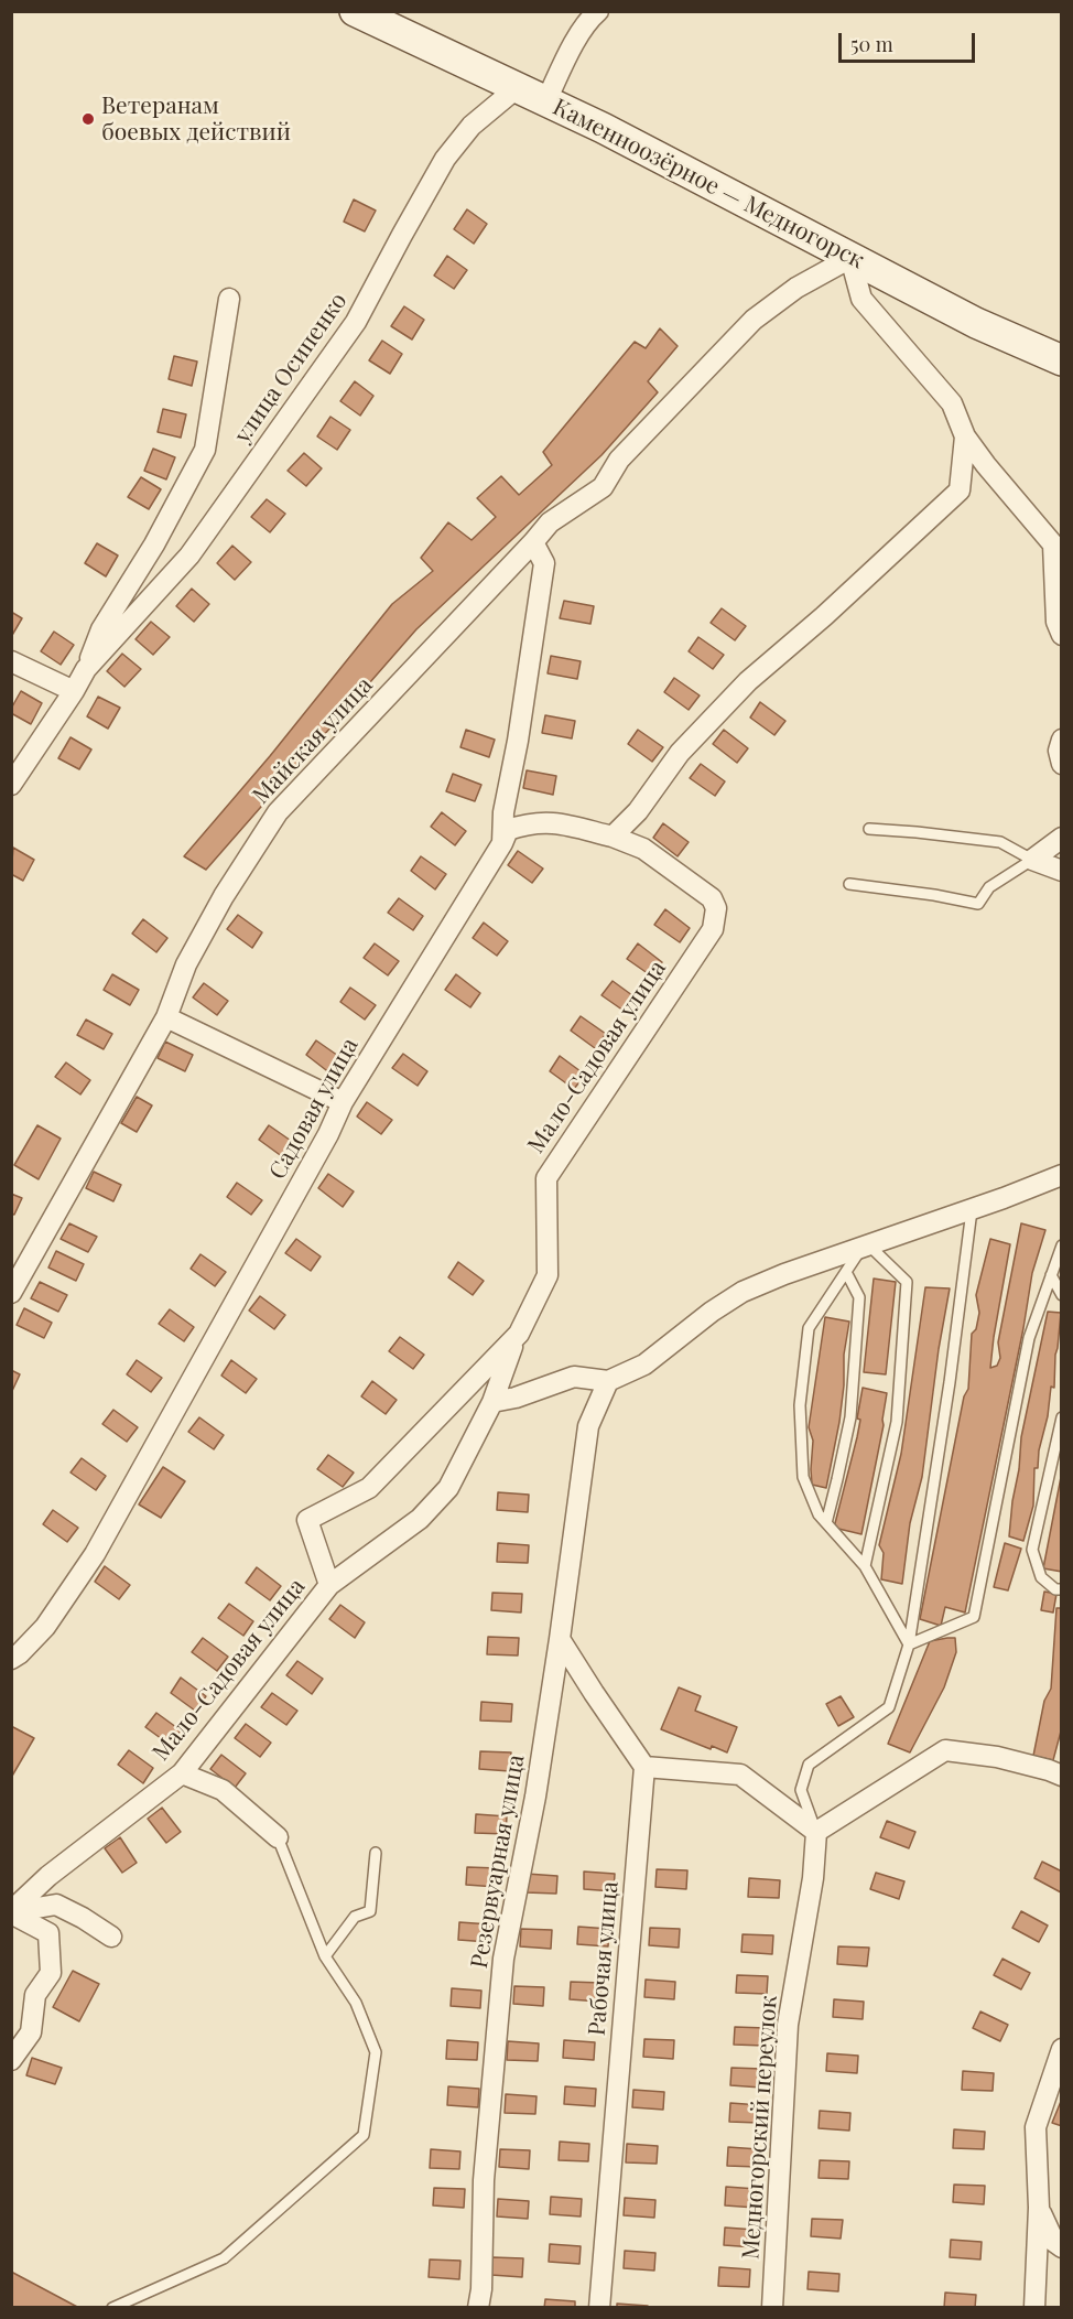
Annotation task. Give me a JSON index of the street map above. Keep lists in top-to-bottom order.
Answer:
{
  "streets": {
    "main road": ["Каменноозёрное — Медногорск"],
    "street": [
      "улица Осипенко",
      "Майская улица",
      "Мало-Садовая улица",
      "Садовая улица",
      "Резервуарная улица",
      "Рабочая улица",
      "Медногорский переулок"
    ]
  },
  "crossings": [
    ["Каменноозёрное — Медногорск", "улица Осипенко"],
    ["Каменноозёрное — Медногорск", "Майская улица"],
    ["Майская улица", "Садовая улица"]
  ],
  "places": ["Ветеранам боевых действий"],
  "scale_bar": "50 m"
}
